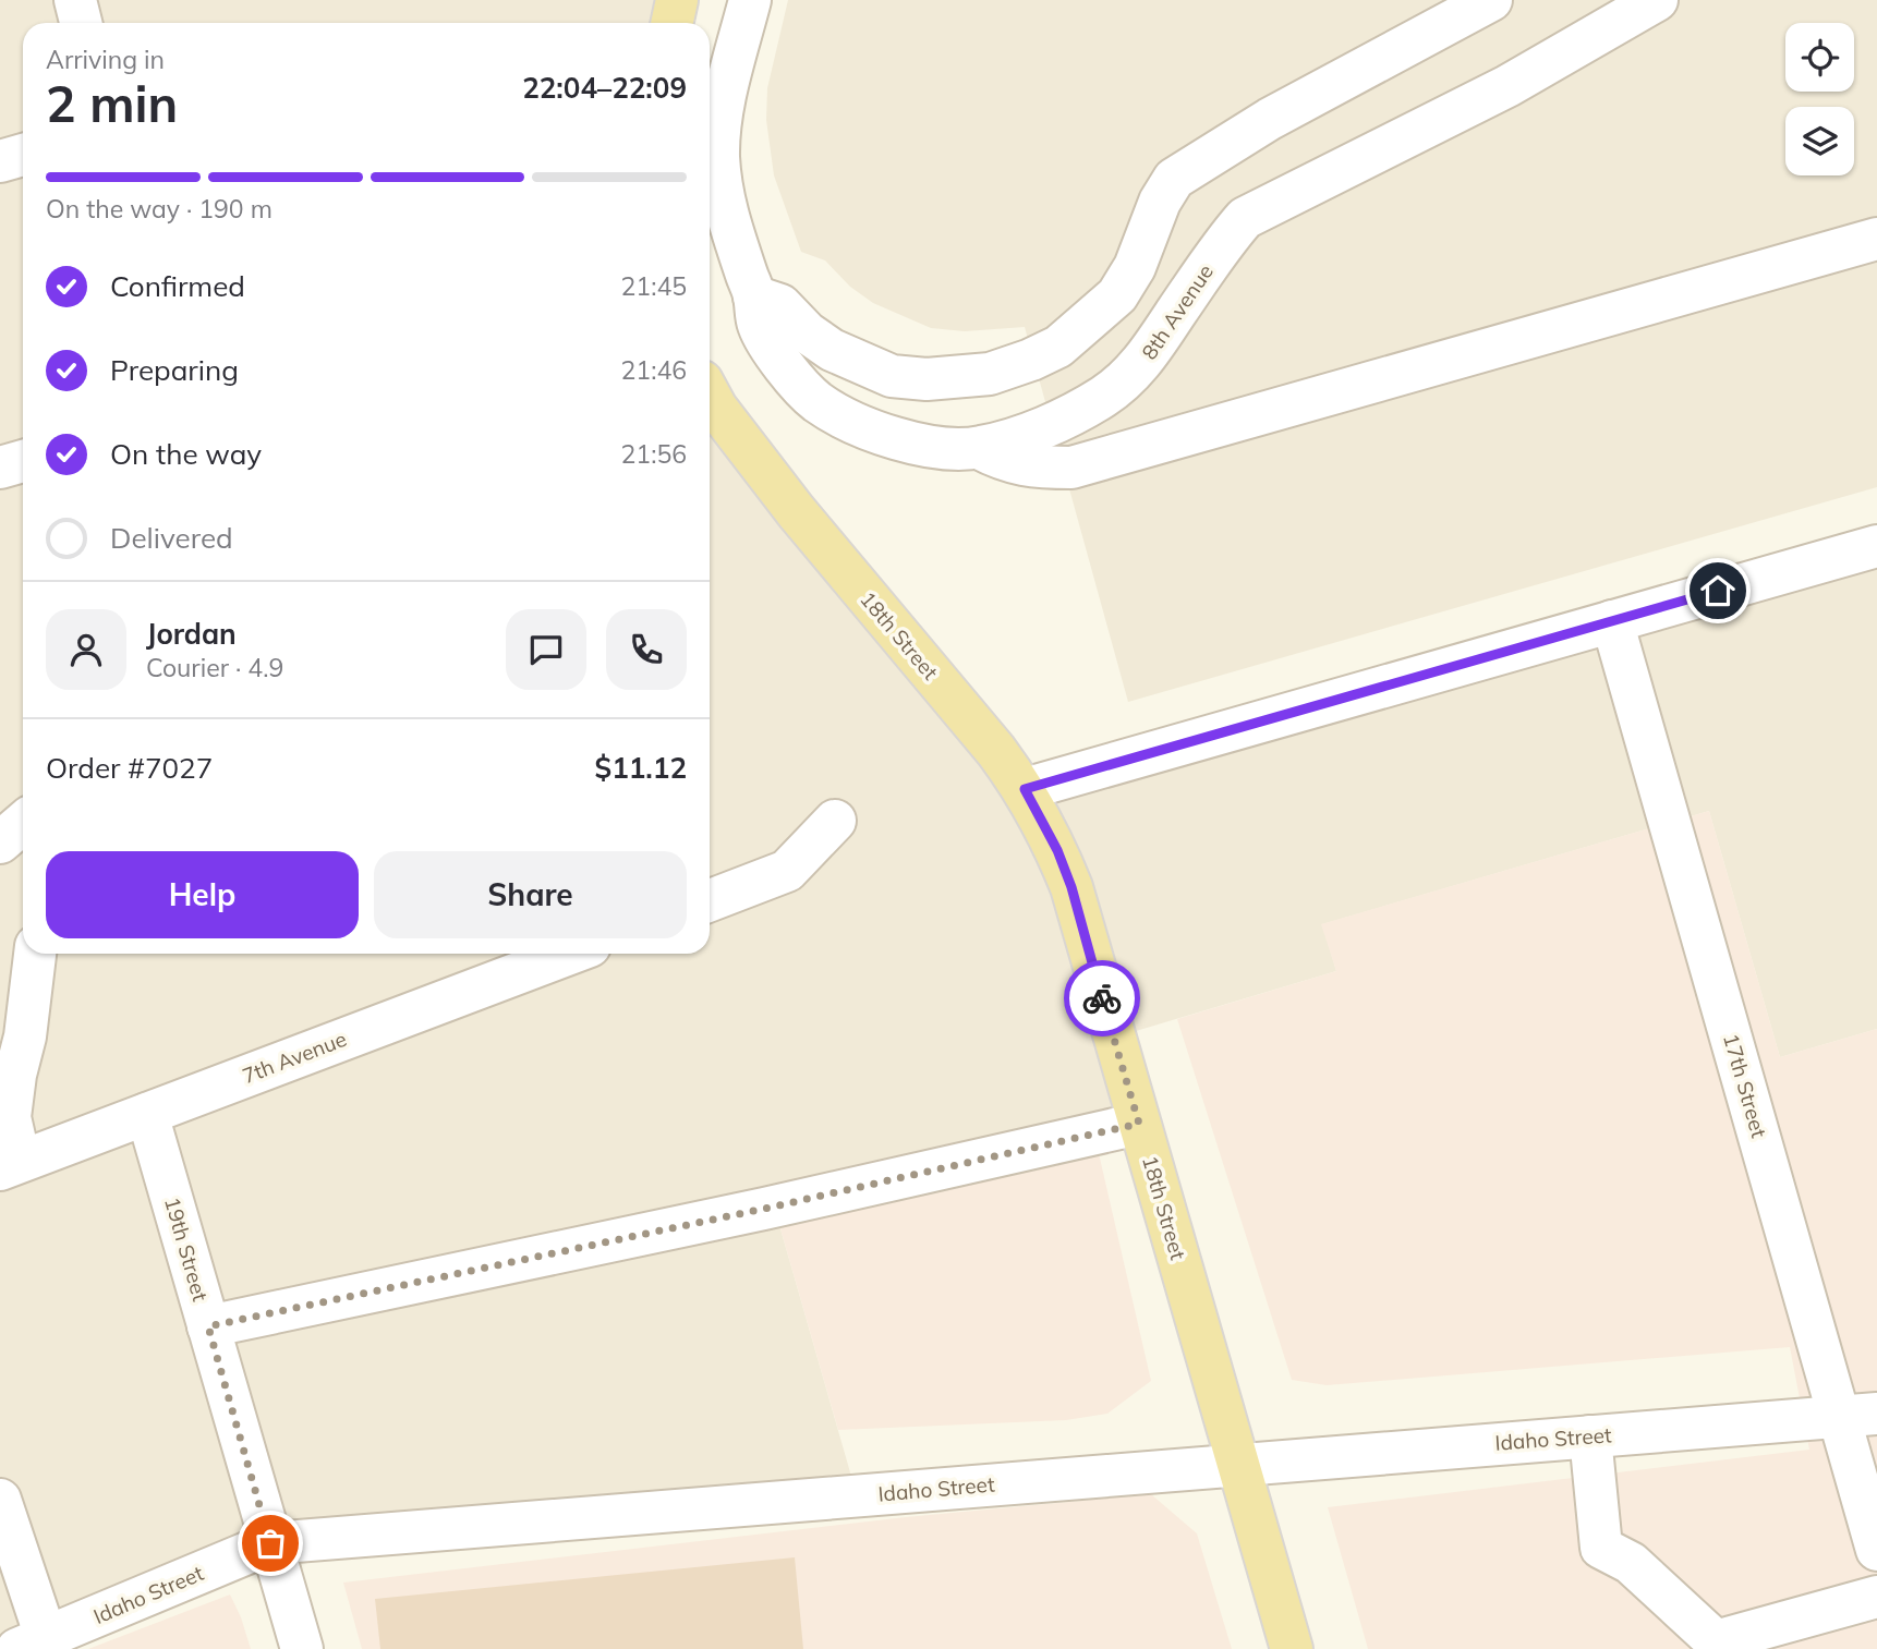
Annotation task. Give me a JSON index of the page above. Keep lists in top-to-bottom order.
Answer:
{
  "streets": {
    "main road": ["18th Street"],
    "street": [
      "8th Avenue",
      "7th Avenue",
      "17th Street",
      "19th Street",
      "Idaho Street"
    ]
  },
  "crossings": [
    ["18th Street", "Idaho Street"],
    ["7th Avenue", "19th Street"],
    ["17th Street", "Idaho Street"],
    ["19th Street", "Idaho Street"]
  ],
  "page": {
    "heading": ["2 min", "Arriving in", "22:04–22:09"],
    "panel": [
      "Jordan",
      "Courier · 4.9",
      "Order #7027",
      "$11.12"
    ],
    "bar": "On the way · 190 m",
    "list": [
      ["Confirmed", "21:45"],
      ["Preparing", "21:46"],
      ["On the way", "21:56"],
      "Delivered"
    ],
    "buttons": ["Help", "Share"]
  }
}
